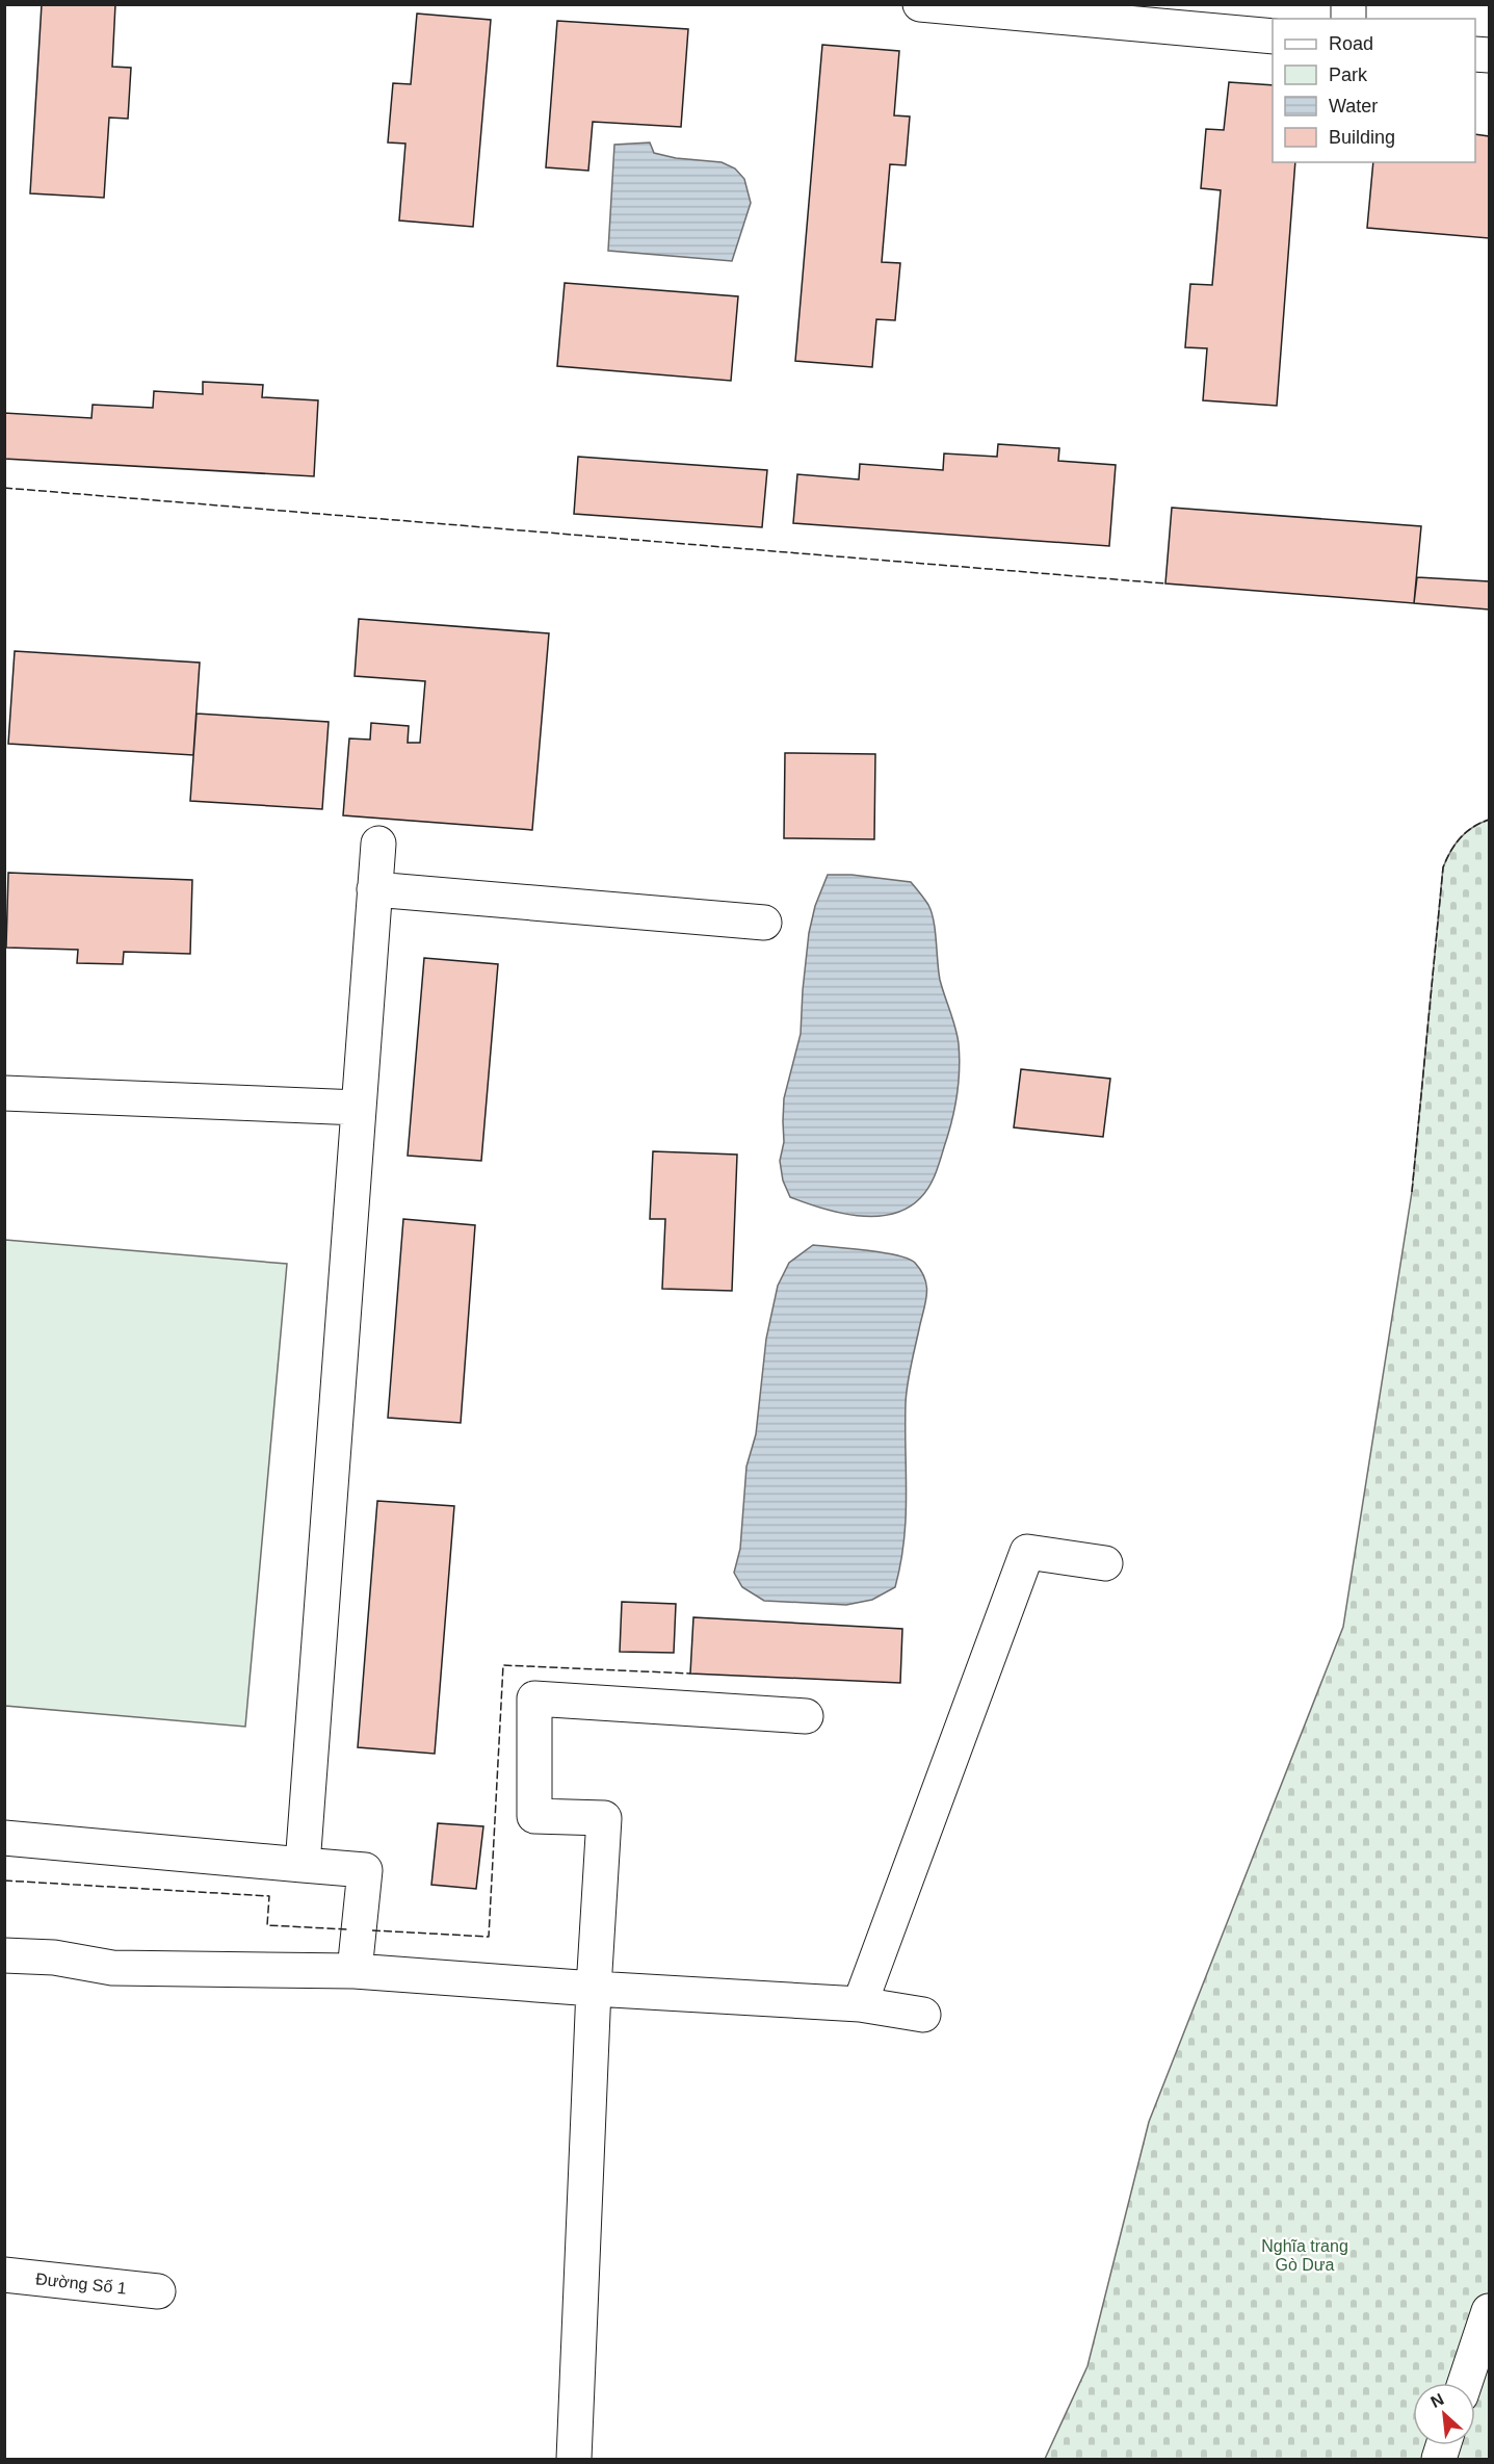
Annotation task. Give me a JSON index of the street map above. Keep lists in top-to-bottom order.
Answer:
{
  "streets": {
    "street": ["Đường Số 1"]
  },
  "parks": ["Nghĩa trang Gò Dưa"],
  "legend": [
    "Road",
    "Park",
    "Water",
    "Building"
  ],
  "north": "top left"
}
